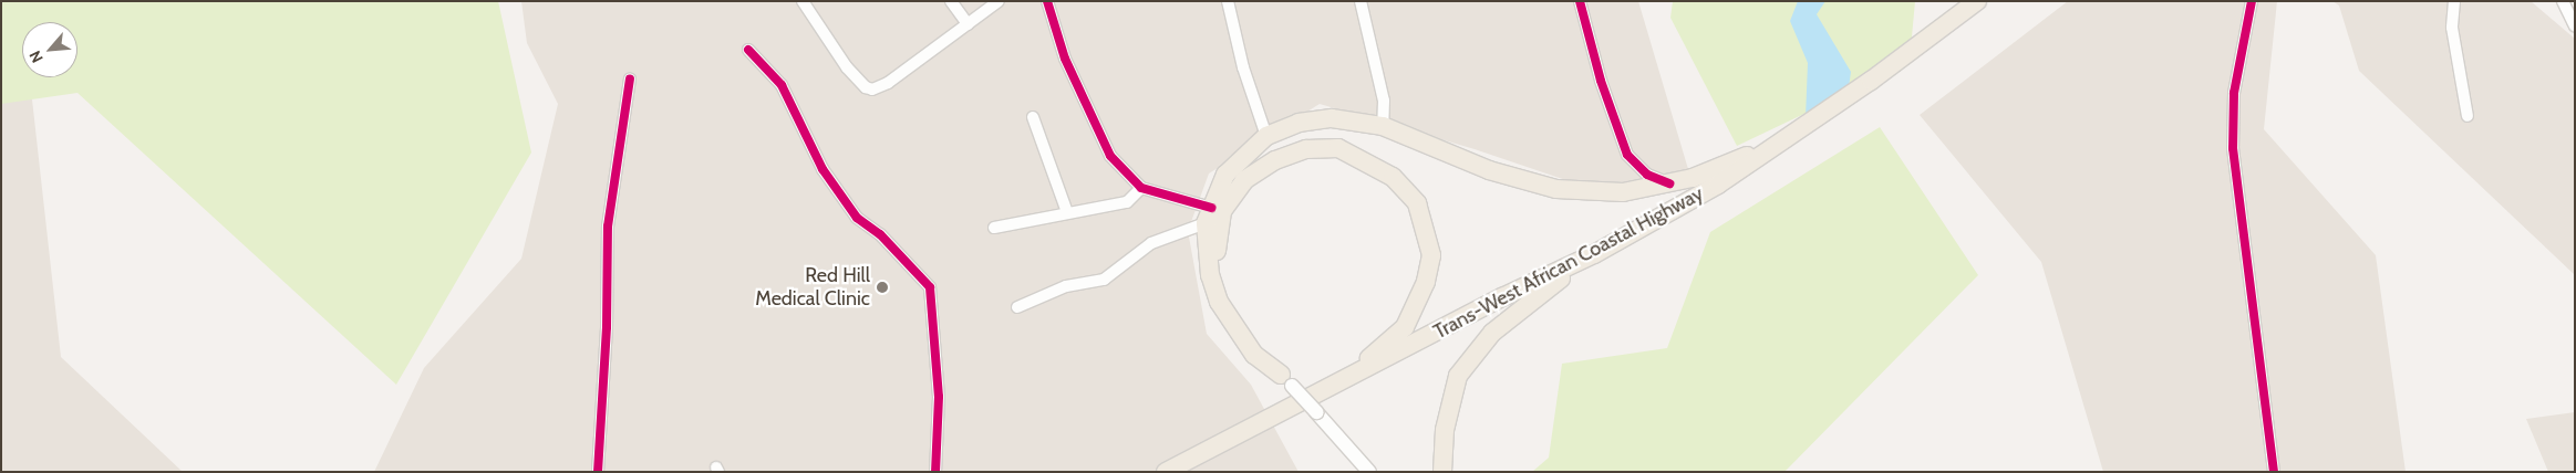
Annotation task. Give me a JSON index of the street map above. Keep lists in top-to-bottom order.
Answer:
{
  "streets": {
    "highway": ["Trans-West African Coastal Highway"]
  },
  "places": ["Red Hill Medical Clinic"],
  "north": "bottom left"
}
